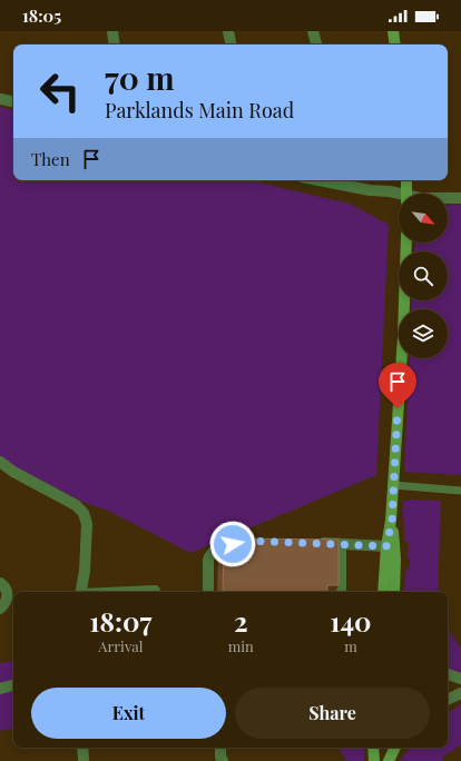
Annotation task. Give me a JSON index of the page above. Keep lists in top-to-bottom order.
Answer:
{
  "north": "bottom right",
  "page": {
    "status": "18:05",
    "turn": ["70 m", "Parklands Main Road"],
    "then": "Then",
    "eta": [
      "18:07",
      "Arrival",
      "2",
      "min",
      "140",
      "m"
    ],
    "buttons": ["Exit", "Share"]
  }
}
